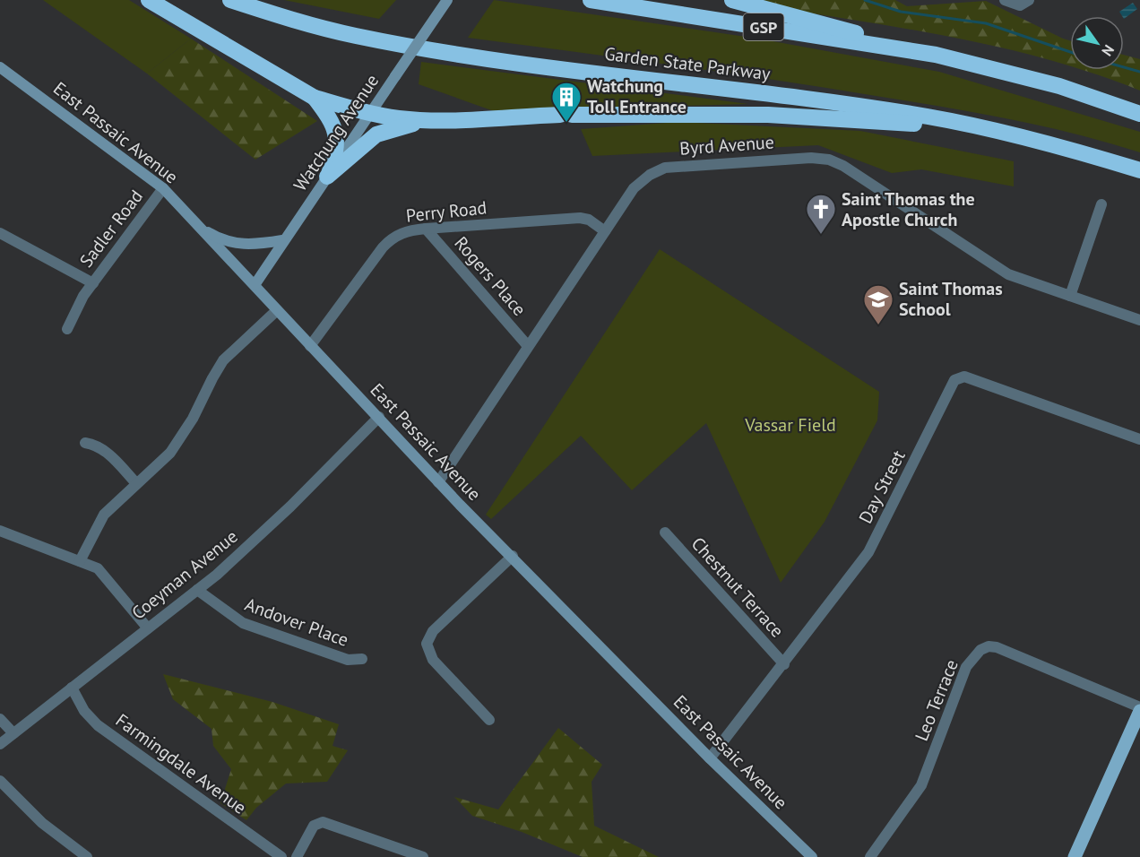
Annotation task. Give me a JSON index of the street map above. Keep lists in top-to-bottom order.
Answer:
{
  "streets": {
    "highway": ["GSP", "Garden State Parkway"],
    "main road": ["East Passaic Avenue", "Watchung Avenue"],
    "street": [
      "Byrd Avenue",
      "Perry Road",
      "Sadler Road",
      "Rogers Place",
      "Day Street",
      "Coeyman Avenue",
      "Chestnut Terrace",
      "Andover Place",
      "Leo Terrace",
      "Farmingdale Avenue"
    ]
  },
  "crossings": [
    ["East Passaic Avenue", "Watchung Avenue"],
    ["East Passaic Avenue", "Byrd Avenue"],
    ["East Passaic Avenue", "Perry Road"],
    ["East Passaic Avenue", "Sadler Road"],
    ["East Passaic Avenue", "Day Street"],
    ["East Passaic Avenue", "Coeyman Avenue"],
    ["Byrd Avenue", "Perry Road"],
    ["Byrd Avenue", "Rogers Place"],
    ["Perry Road", "Rogers Place"],
    ["Day Street", "Chestnut Terrace"],
    ["Coeyman Avenue", "Andover Place"],
    ["Coeyman Avenue", "Farmingdale Avenue"]
  ],
  "parks": ["Vassar Field"],
  "places": {
    "building": ["Watchung Toll Entrance"],
    "church": ["Saint Thomas the Apostle Church"],
    "school or university": ["Saint Thomas School"]
  },
  "north": "bottom right"
}
